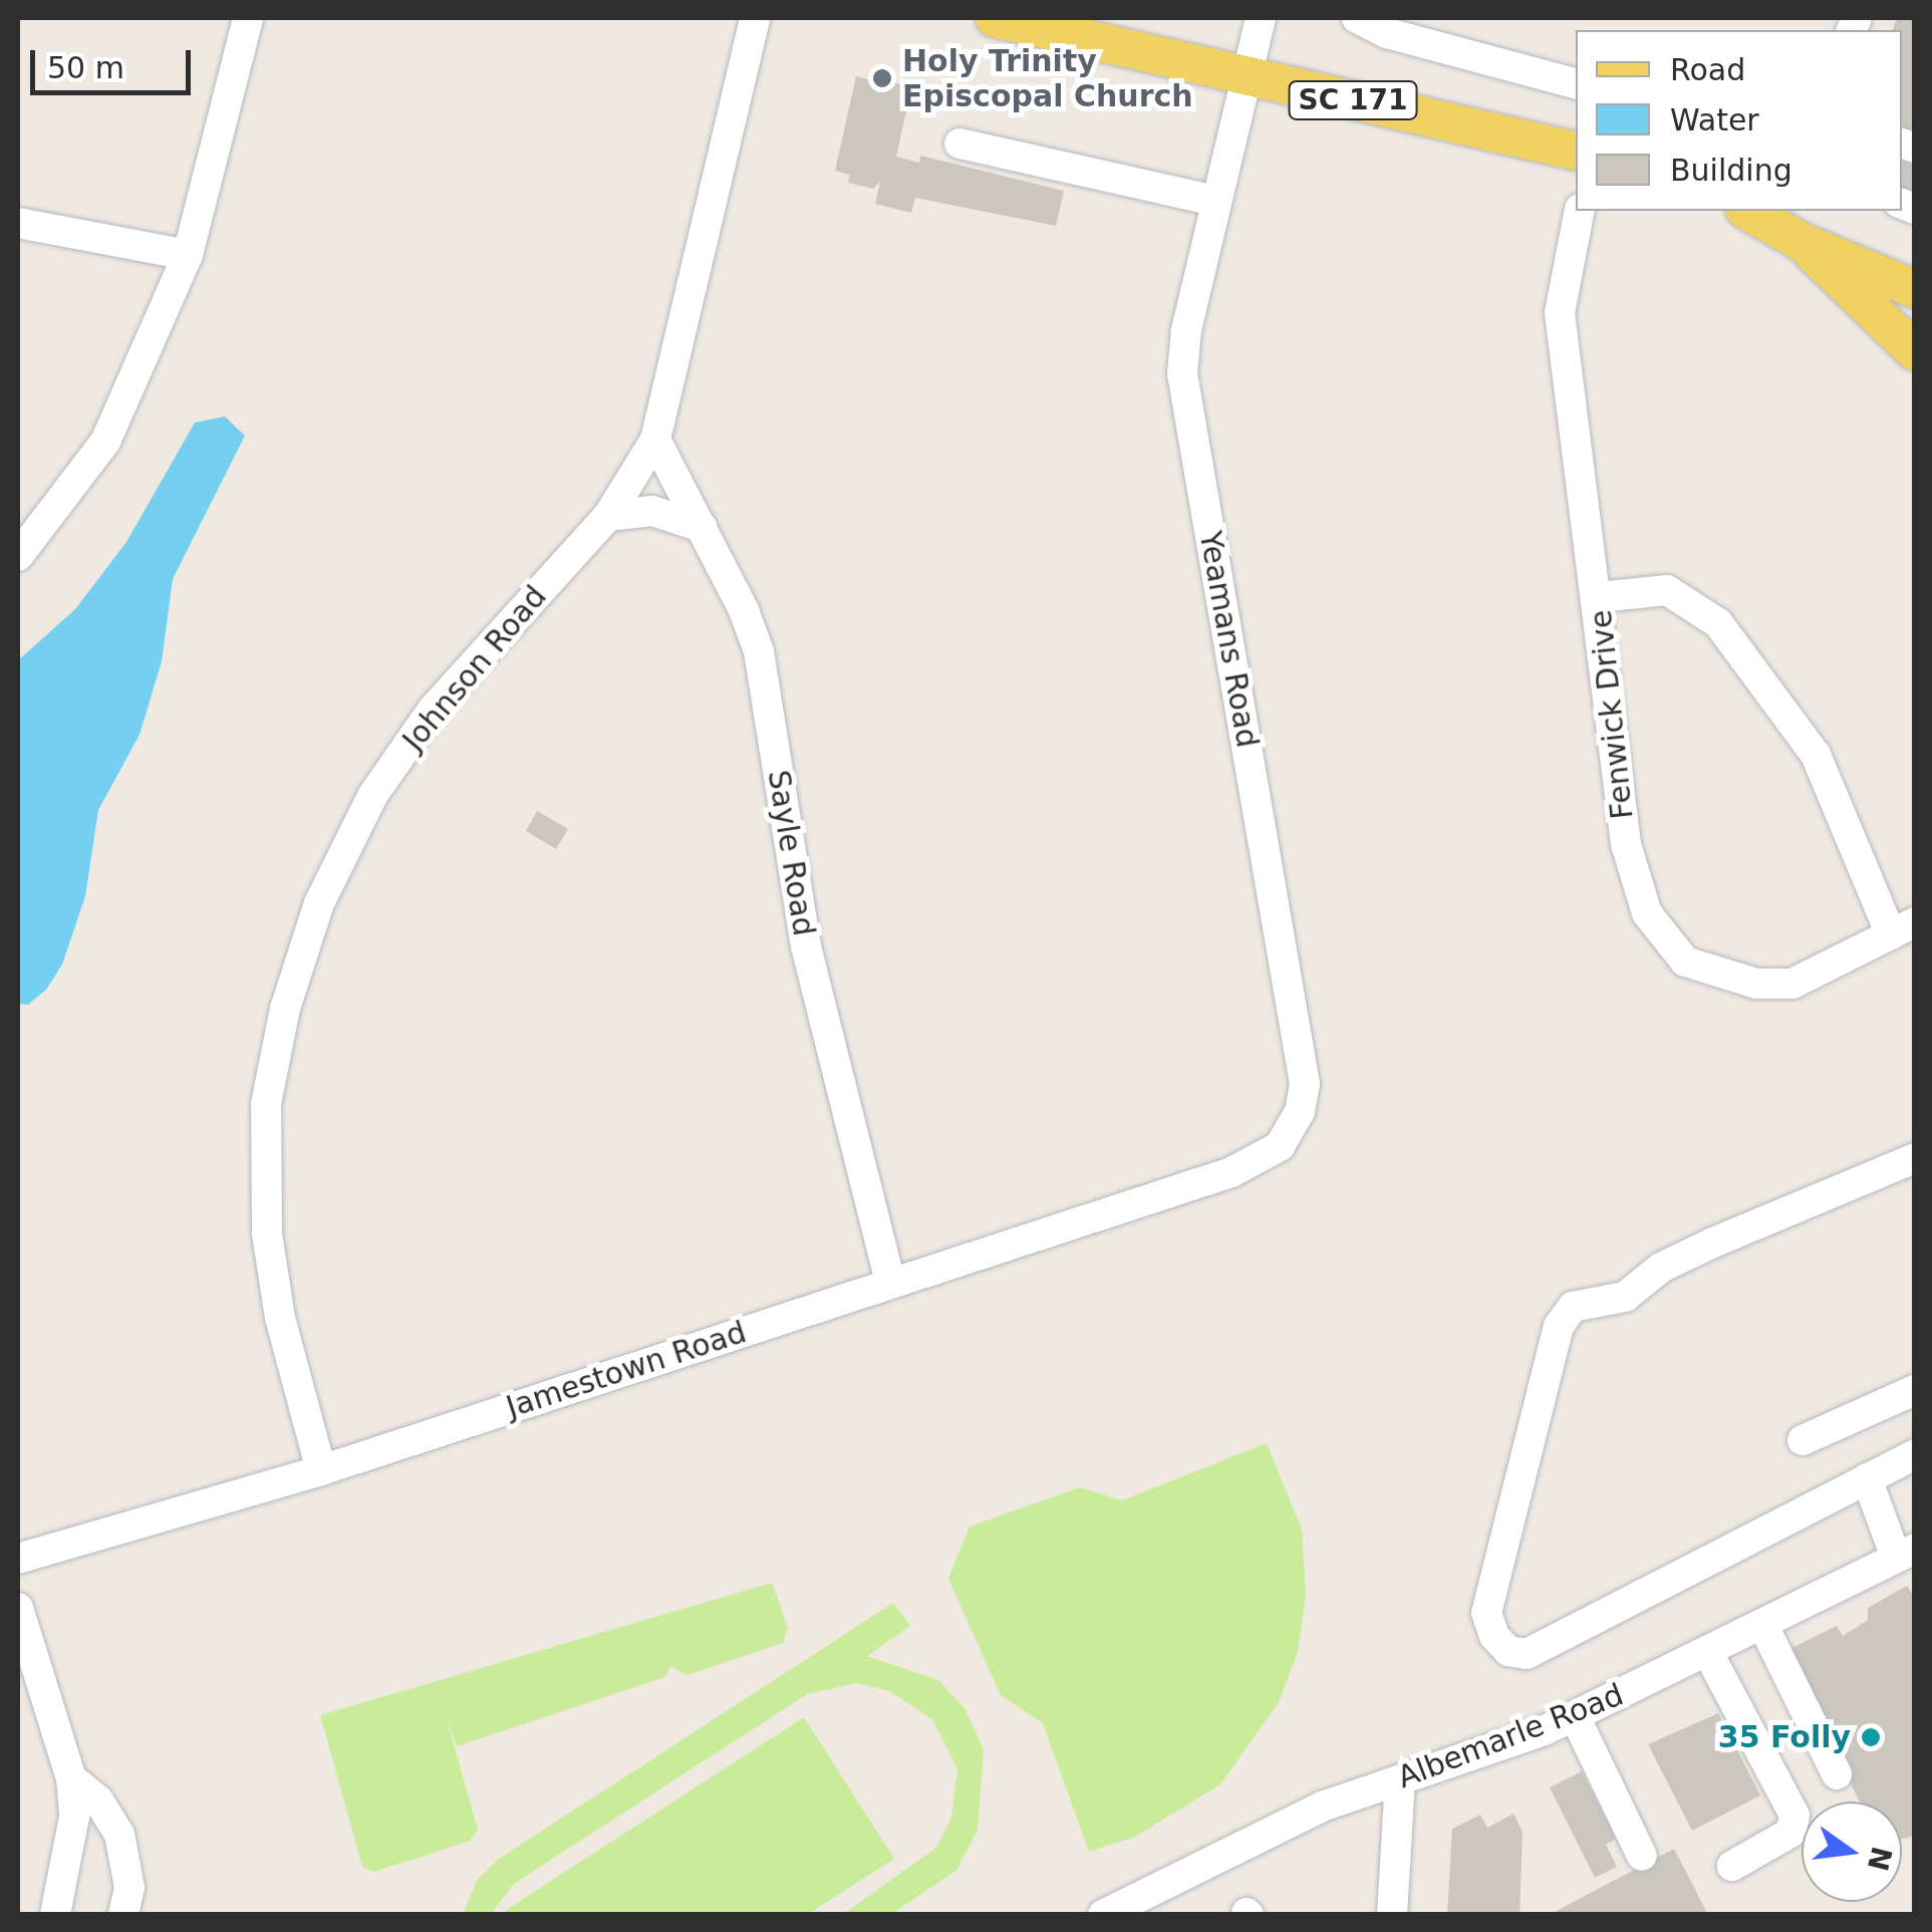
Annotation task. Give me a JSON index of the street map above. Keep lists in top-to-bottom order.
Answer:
{
  "streets": {
    "main road": ["SC 171"],
    "street": [
      "Yeamans Road",
      "Johnson Road",
      "Fenwick Drive",
      "Sayle Road",
      "Jamestown Road",
      "Albemarle Road"
    ]
  },
  "crossings": [
    ["SC 171", "Yeamans Road"],
    ["Yeamans Road", "Jamestown Road"],
    ["Johnson Road", "Sayle Road"],
    ["Johnson Road", "Jamestown Road"],
    ["Sayle Road", "Jamestown Road"]
  ],
  "places": ["Holy Trinity Episcopal Church", "35 Folly"],
  "legend": ["Road", "Water", "Building"],
  "scale_bar": "50 m",
  "north": "right"
}
